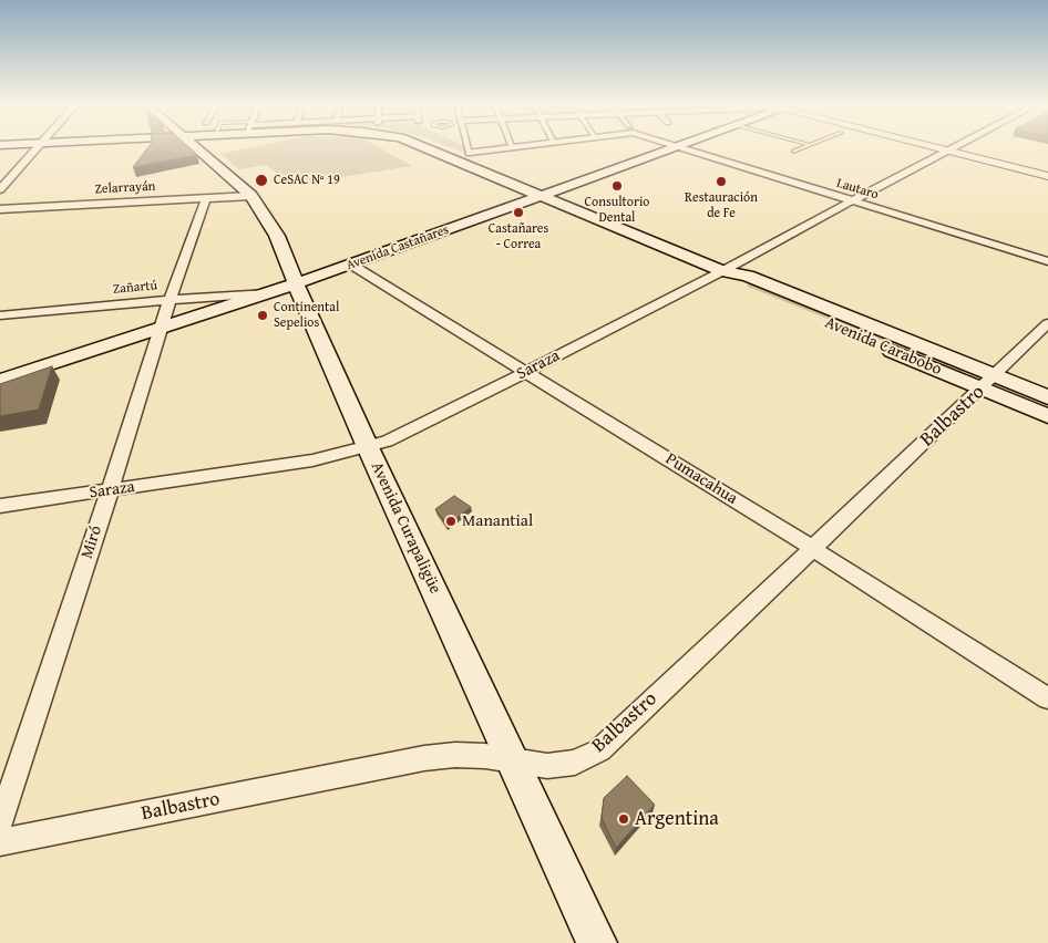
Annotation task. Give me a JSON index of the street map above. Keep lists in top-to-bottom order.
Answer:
{
  "streets": {
    "main road": ["Avenida Castañares", "Avenida Carabobo", "Avenida Curapaligüe"],
    "street": [
      "Zelarrayán",
      "Lautaro",
      "Zañartú",
      "Saraza",
      "Balbastro",
      "Pumacahua",
      "Miró"
    ]
  },
  "crossings": [
    ["Zelarrayán", "Avenida Curapaligüe"],
    ["Zelarrayán", "Miró"],
    ["Lautaro", "Saraza"],
    ["Avenida Castañares", "Zañartú"],
    ["Avenida Castañares", "Avenida Carabobo"],
    ["Avenida Castañares", "Pumacahua"],
    ["Avenida Castañares", "Avenida Curapaligüe"],
    ["Avenida Castañares", "Miró"],
    ["Zañartú", "Miró"],
    ["Avenida Carabobo", "Saraza"],
    ["Avenida Carabobo", "Balbastro"],
    ["Saraza", "Pumacahua"],
    ["Saraza", "Avenida Curapaligüe"],
    ["Saraza", "Miró"],
    ["Balbastro", "Pumacahua"],
    ["Balbastro", "Avenida Curapaligüe"]
  ],
  "places": [
    "CeSAC Nº 19",
    "Restauración de Fe",
    "Consultorio Dental",
    "Castañares - Correa",
    "Continental Sepelios",
    "Manantial",
    "Argentina"
  ]
}
